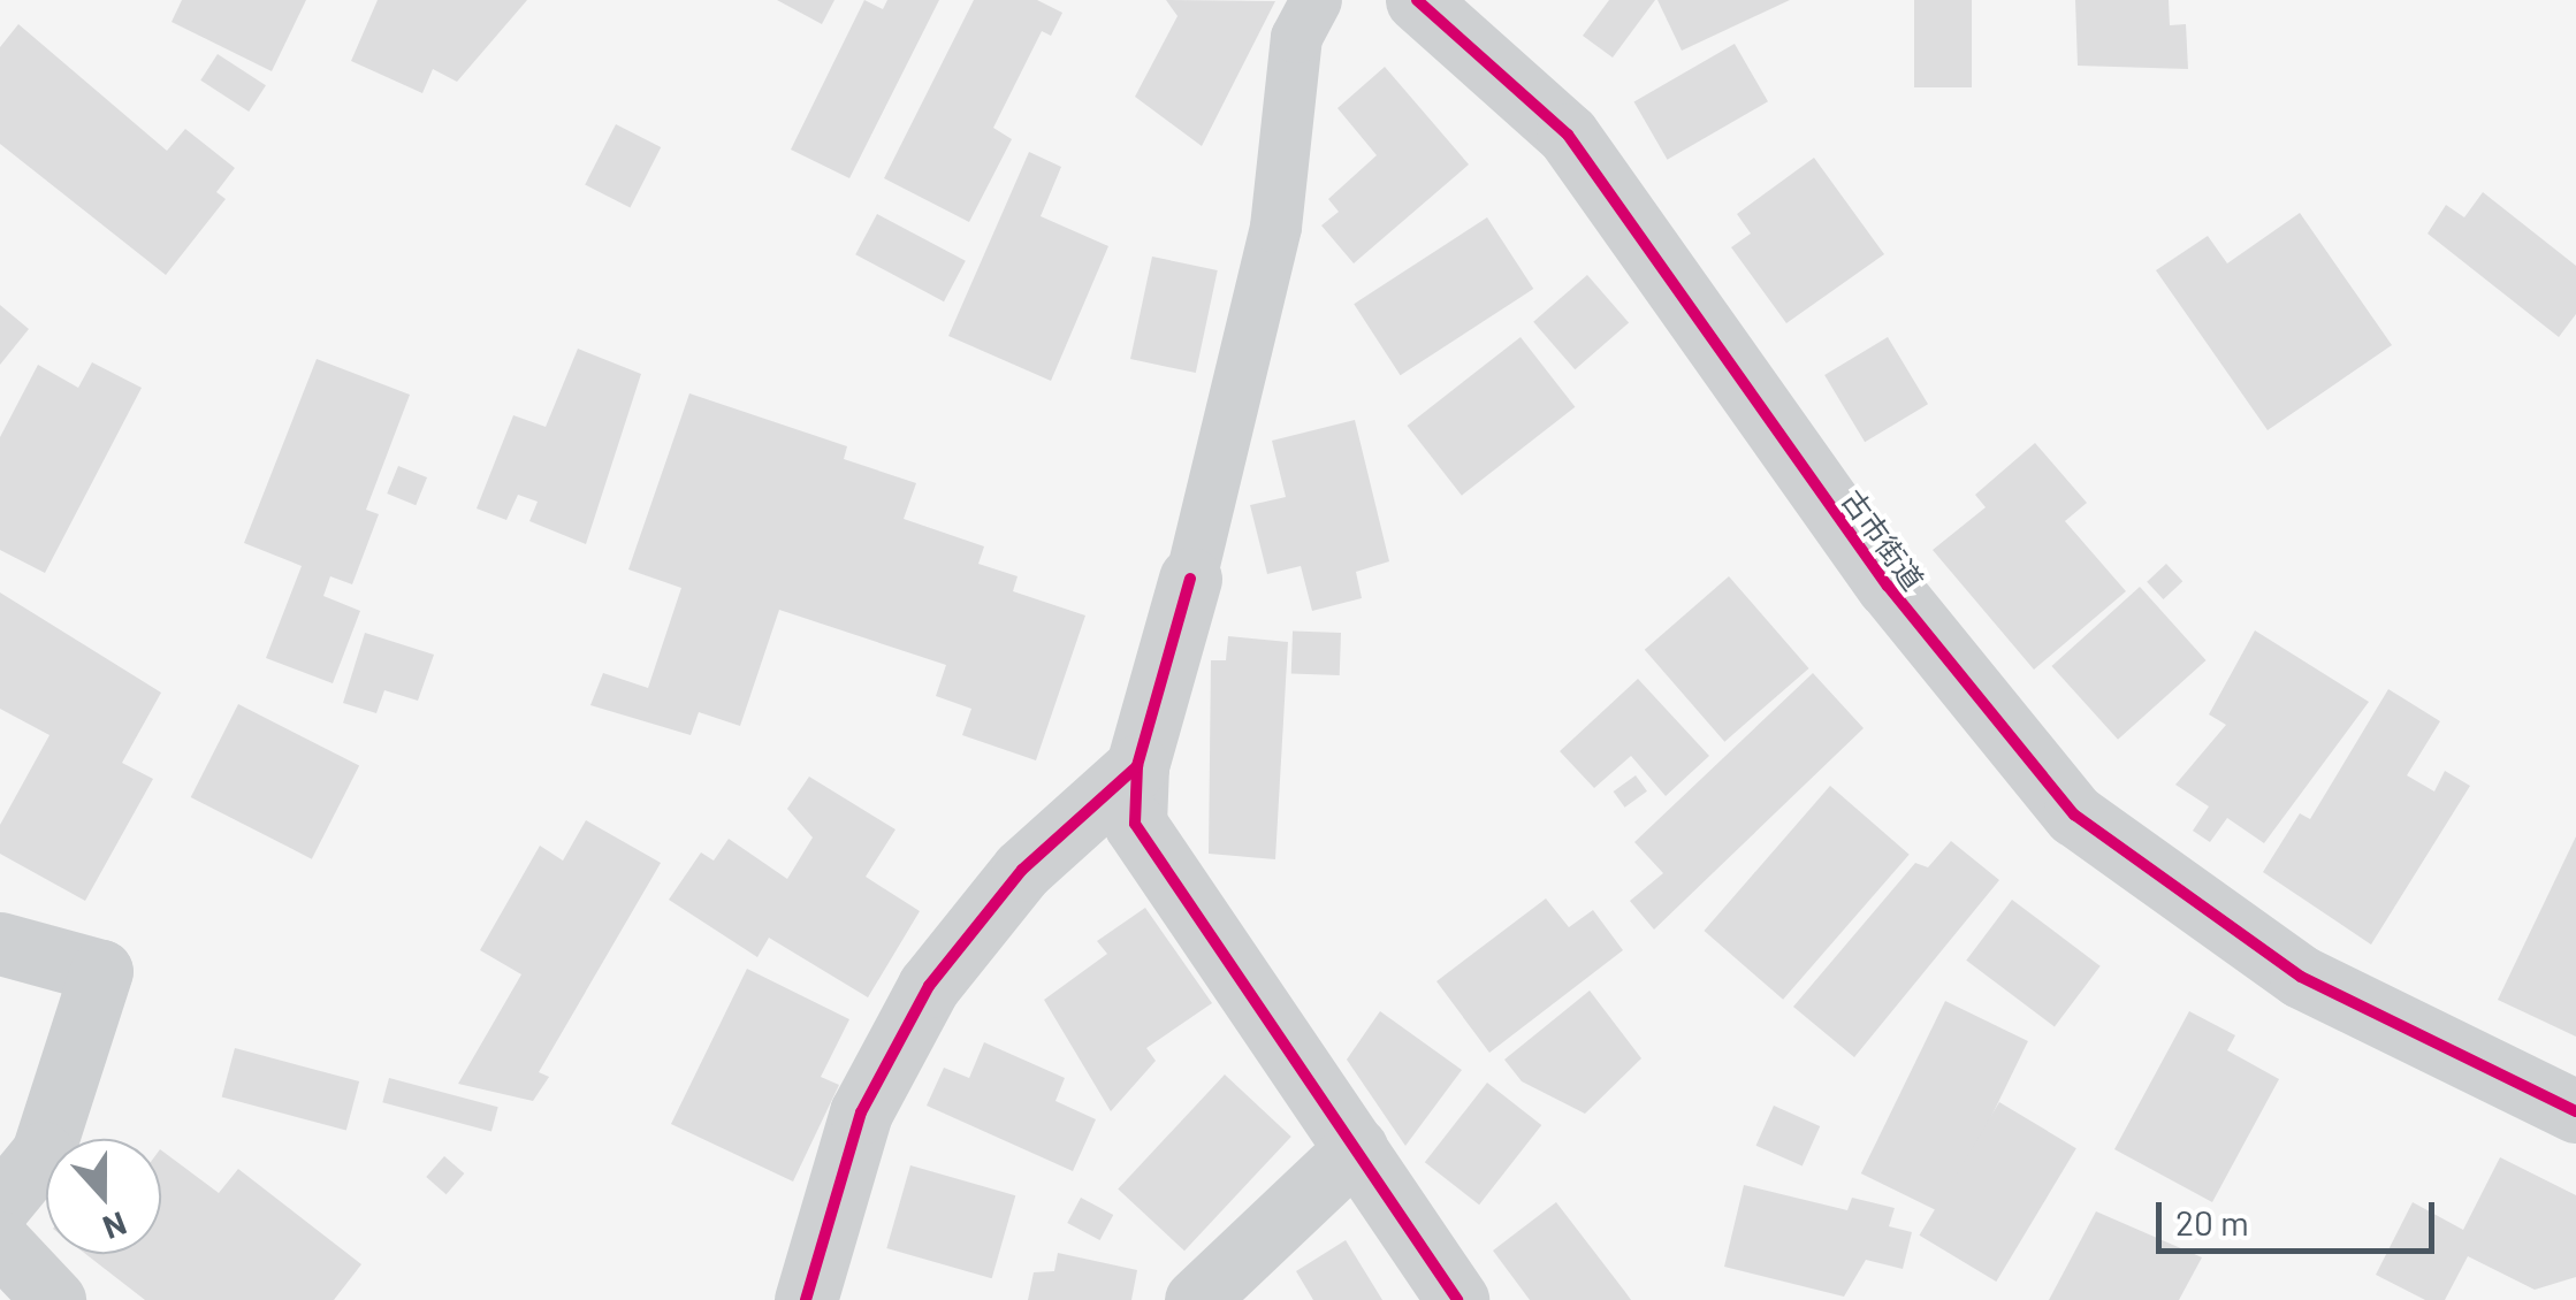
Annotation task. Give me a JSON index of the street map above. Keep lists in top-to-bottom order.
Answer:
{
  "streets": {
    "street": ["古市街道"]
  },
  "scale_bar": "20 m",
  "north": "bottom"
}
